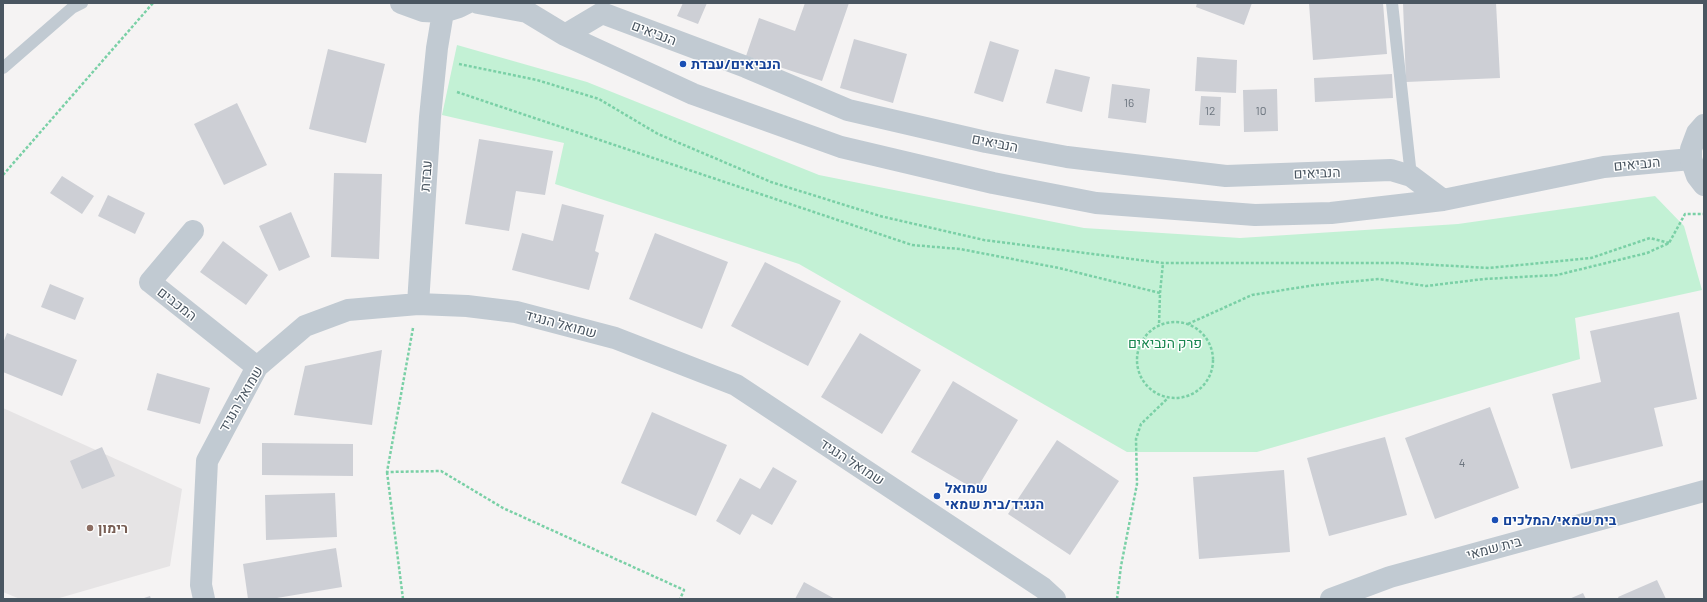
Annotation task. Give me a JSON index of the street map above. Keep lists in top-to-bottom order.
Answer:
{
  "streets": {
    "street": [
      "הנביאים",
      "עבדת",
      "המכבים",
      "שמואל הנגיד",
      "בית שמאי"
    ]
  },
  "crossings": [
    ["עבדת", "שמואל הנגיד"],
    ["המכבים", "שמואל הנגיד"]
  ],
  "parks": ["פרק הנביאים"],
  "places": [
    "הנביאים/עבדת",
    "שמואל הנגיד/בית שמאי",
    "בית שמאי/המלכים",
    "רימון"
  ],
  "house_numbers": [
    "16",
    "12",
    "10",
    "4"
  ]
}
